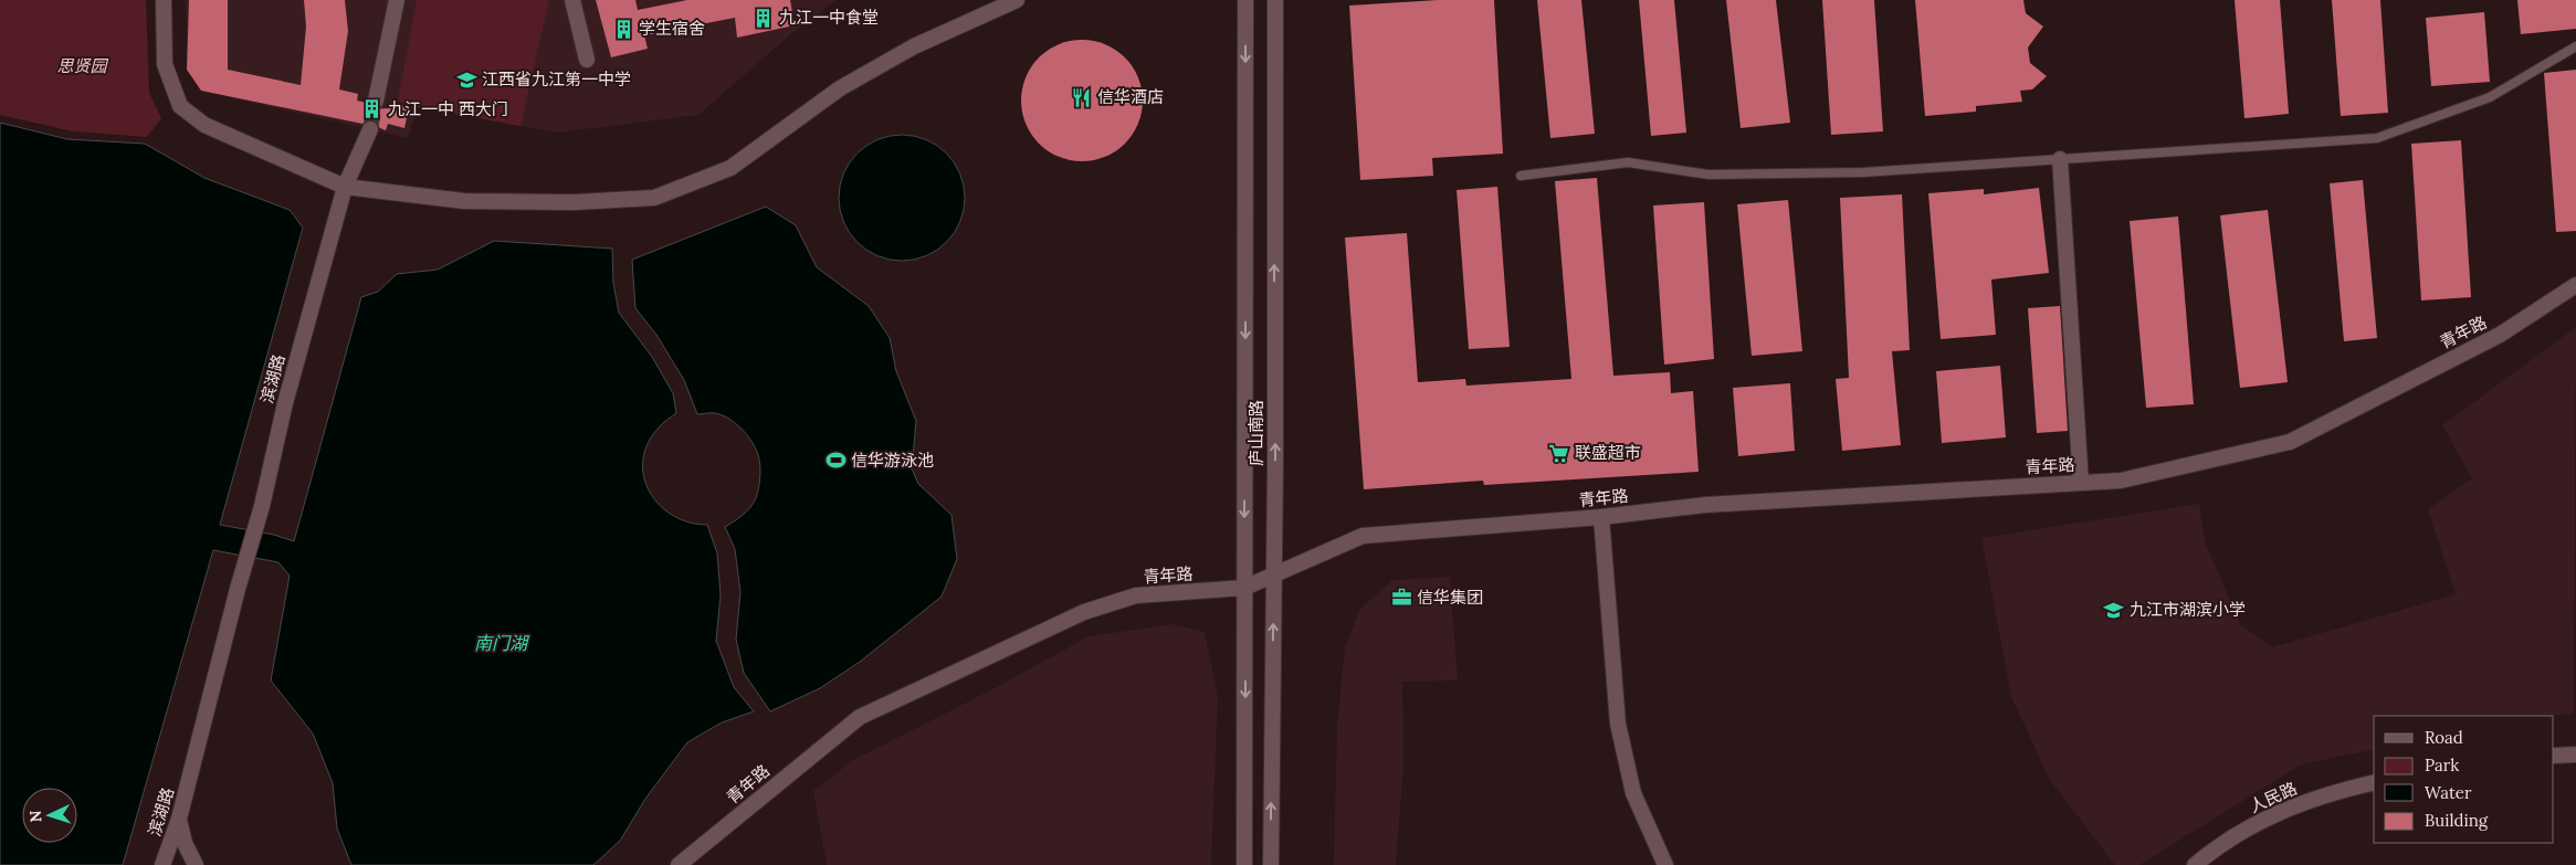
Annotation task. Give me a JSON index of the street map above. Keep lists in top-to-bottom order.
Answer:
{
  "streets": {
    "street": [
      "青年路",
      "滨湖路",
      "庐山南路",
      "人民路"
    ]
  },
  "crossings": [
    ["青年路", "庐山南路"]
  ],
  "water": ["南门湖"],
  "parks": ["思贤园"],
  "places": {
    "building": ["九江一中食堂", "学生宿舍", "九江一中 西大门"],
    "school or university": ["江西省九江第一中学", "九江市湖滨小学"],
    "restaurant": ["信华酒店"],
    "supermarket": ["联盛超市"],
    "sports": ["信华游泳池"],
    "office": ["信华集团"]
  },
  "legend": [
    "Road",
    "Park",
    "Water",
    "Building"
  ],
  "north": "left"
}
